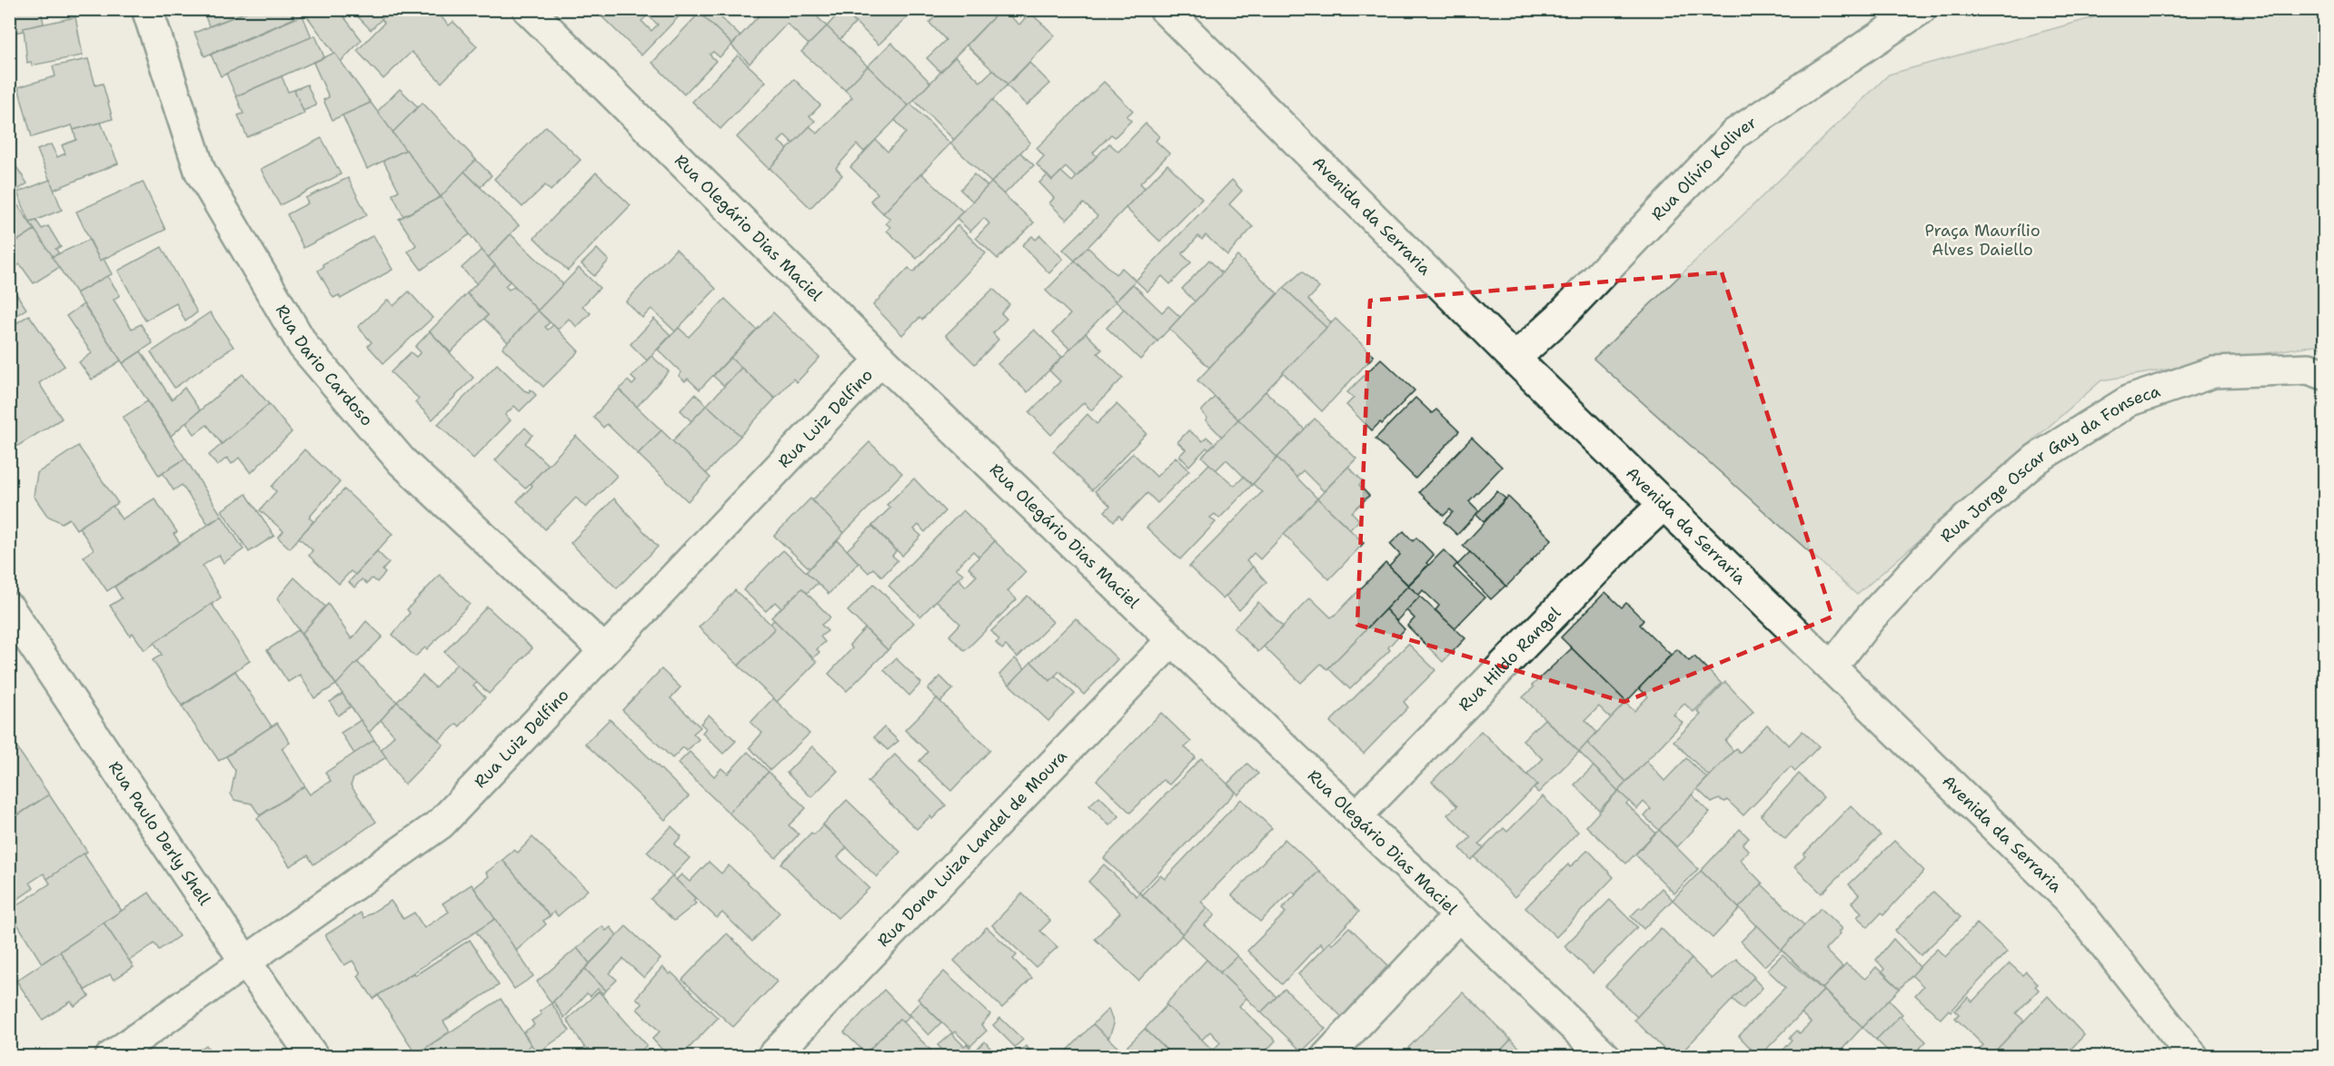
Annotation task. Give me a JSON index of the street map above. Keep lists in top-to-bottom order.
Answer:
{
  "streets": {
    "street": [
      "Rua Olívio Koliver",
      "Avenida da Serraria",
      "Rua Olegário Dias Maciel",
      "Rua Dario Cardoso",
      "Rua Luiz Delfino",
      "Rua Jorge Oscar Gay da Fonseca",
      "Rua Hildo Rangel",
      "Rua Paulo Derly Shell",
      "Rua Dona Luiza Landel de Moura"
    ]
  },
  "crossings": [
    ["Rua Olívio Koliver", "Avenida da Serraria"],
    ["Avenida da Serraria", "Rua Jorge Oscar Gay da Fonseca"],
    ["Avenida da Serraria", "Rua Hildo Rangel"],
    ["Rua Olegário Dias Maciel", "Rua Luiz Delfino"],
    ["Rua Olegário Dias Maciel", "Rua Hildo Rangel"],
    ["Rua Olegário Dias Maciel", "Rua Dona Luiza Landel de Moura"],
    ["Rua Dario Cardoso", "Rua Luiz Delfino"],
    ["Rua Luiz Delfino", "Rua Paulo Derly Shell"]
  ],
  "parks": ["Praça Maurílio Alves Daiello"]
}
